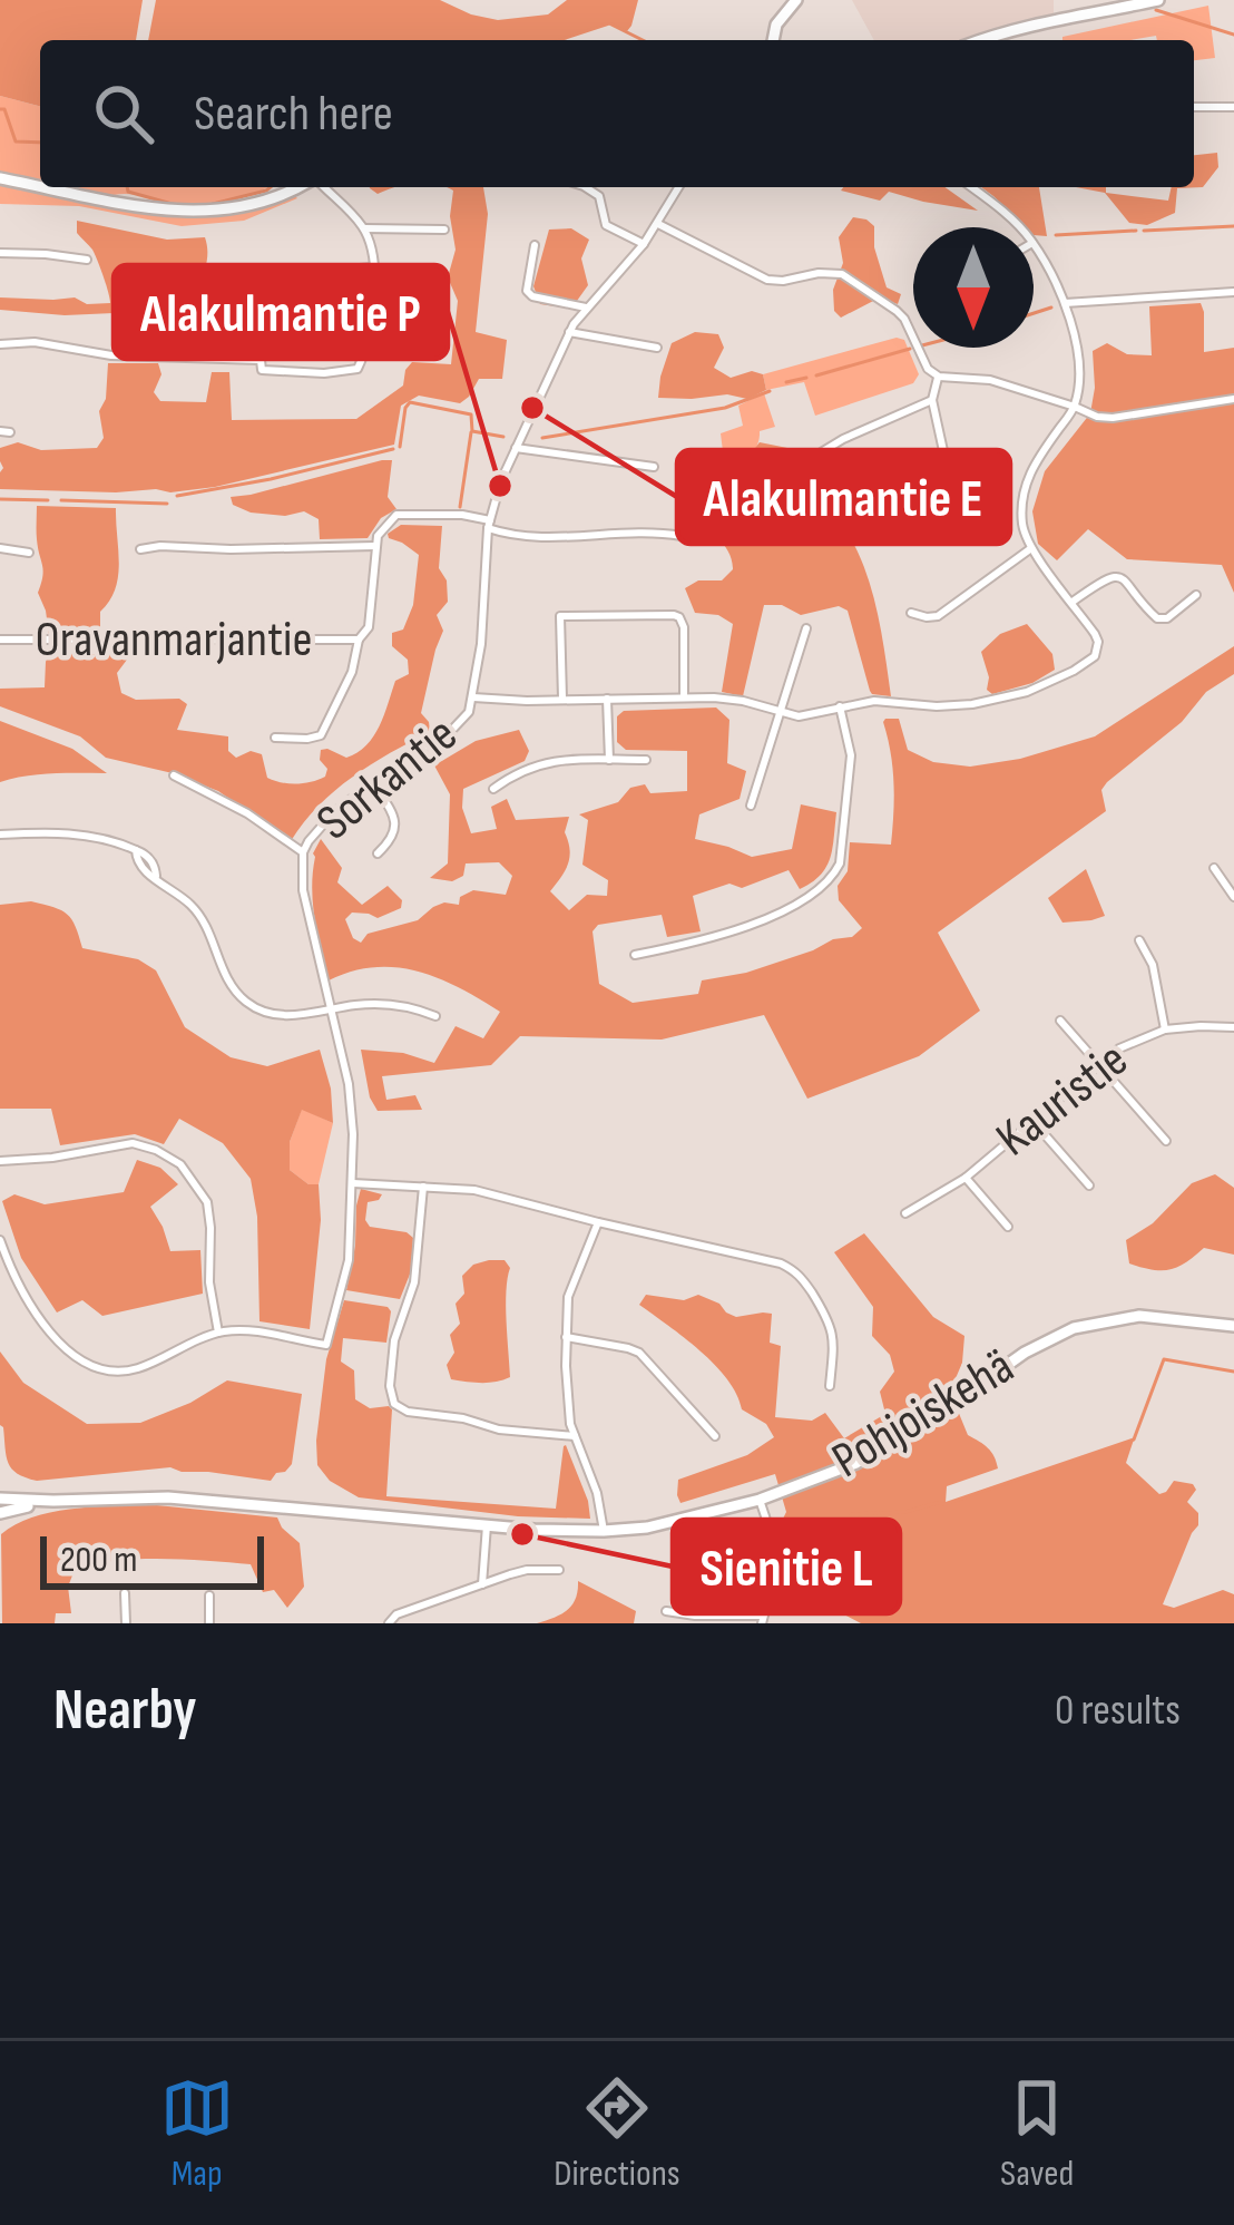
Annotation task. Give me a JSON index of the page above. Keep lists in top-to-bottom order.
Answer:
{
  "streets": {
    "main road": ["Pohjoiskehä"],
    "street": ["Oravanmarjantie", "Sorkantie", "Kauristie"]
  },
  "places": ["Alakulmantie E", "Alakulmantie P", "Sienitie L"],
  "scale_bar": "200 m",
  "north": "bottom",
  "page": {
    "search": "Search here",
    "scale": "200 m",
    "heading": ["Nearby", "0 results"],
    "nav": ["Map", "Directions", "Saved"]
  }
}
